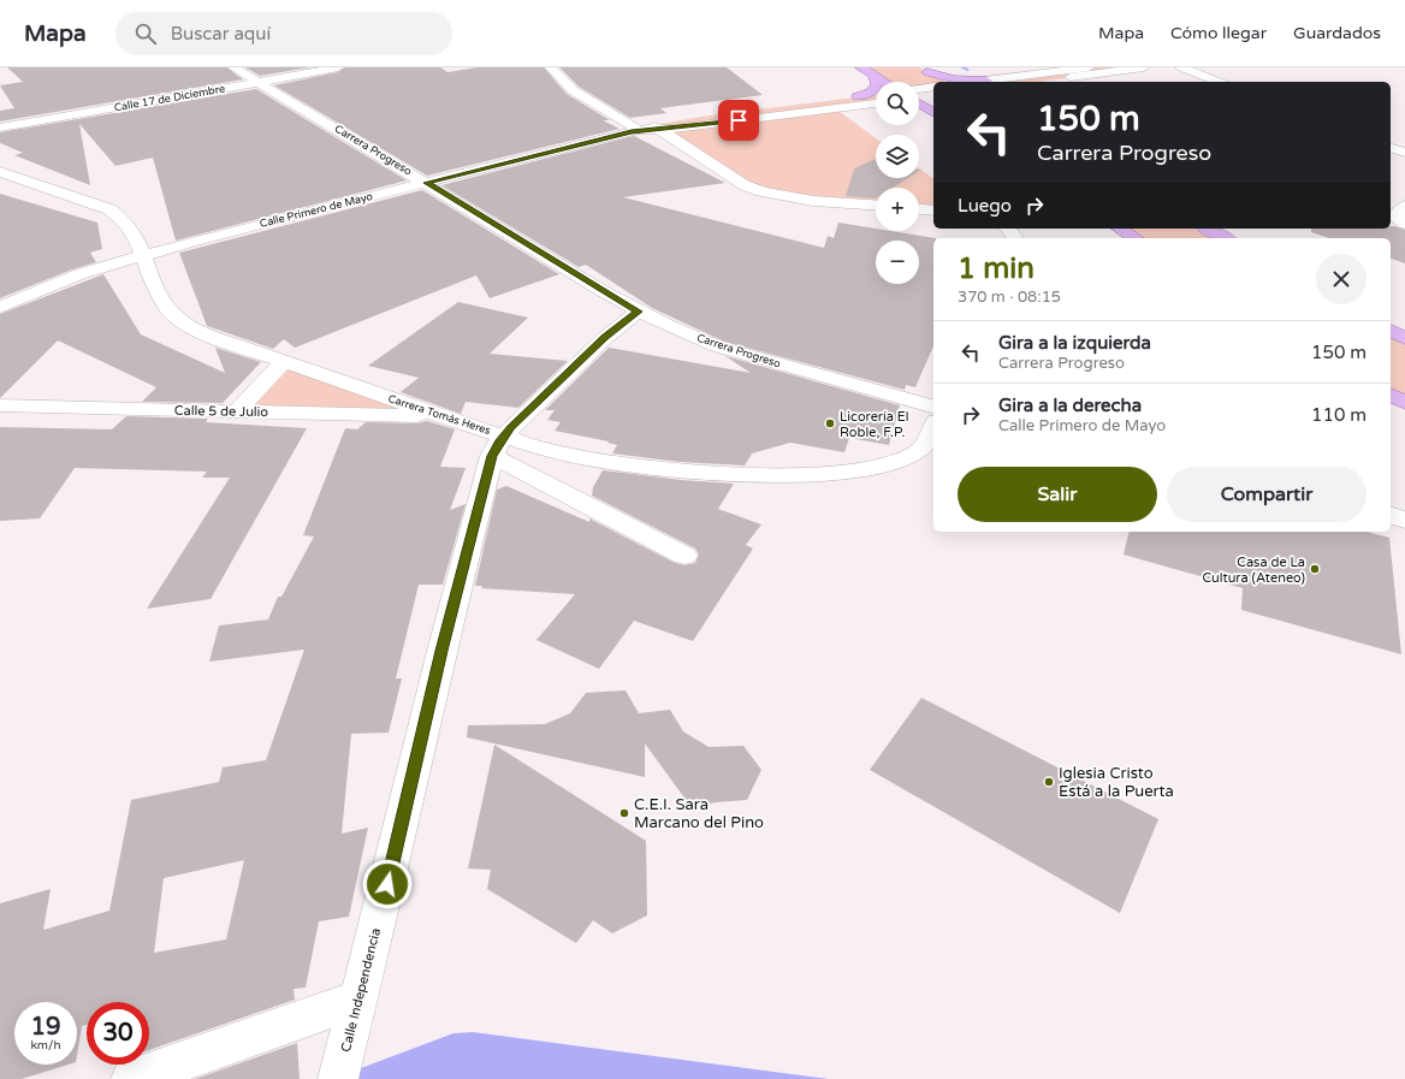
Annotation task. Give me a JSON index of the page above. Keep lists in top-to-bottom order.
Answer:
{
  "streets": {
    "street": [
      "Calle 17 de Diciembre",
      "Carrera Progreso",
      "Calle Primero de Mayo",
      "Calle 5 de Julio",
      "Carrera Tomás Heres",
      "Calle Independencia"
    ]
  },
  "crossings": [
    ["Calle 17 de Diciembre", "Carrera Progreso"],
    ["Carrera Progreso", "Calle Primero de Mayo"],
    ["Carrera Progreso", "Calle Independencia"],
    ["Calle Primero de Mayo", "Carrera Tomás Heres"],
    ["Calle 5 de Julio", "Carrera Tomás Heres"],
    ["Carrera Tomás Heres", "Calle Independencia"]
  ],
  "places": [
    "Licorería El Roble, F.P.",
    "Casa de La Cultura (Ateneo)",
    "Iglesia Cristo Está a la Puerta",
    "C.E.I. Sara Marcano del Pino"
  ],
  "page": {
    "header": "Mapa",
    "search": "Buscar aquí",
    "nav": ["Mapa", "Cómo llegar", "Guardados"],
    "map_buttons": ["+", "−"],
    "turn": ["150 m", "Carrera Progreso"],
    "then": "Luego",
    "heading": ["1 min", "370 m · 08:15"],
    "list": [
      {
        "name": "Gira a la izquierda",
        "note": "Carrera Progreso",
        "value": "150 m"
      },
      {
        "name": "Gira a la derecha",
        "note": "Calle Primero de Mayo",
        "value": "110 m"
      }
    ],
    "buttons": ["Salir", "Compartir"],
    "speed": "19 km/h",
    "limit": "30"
  }
}
